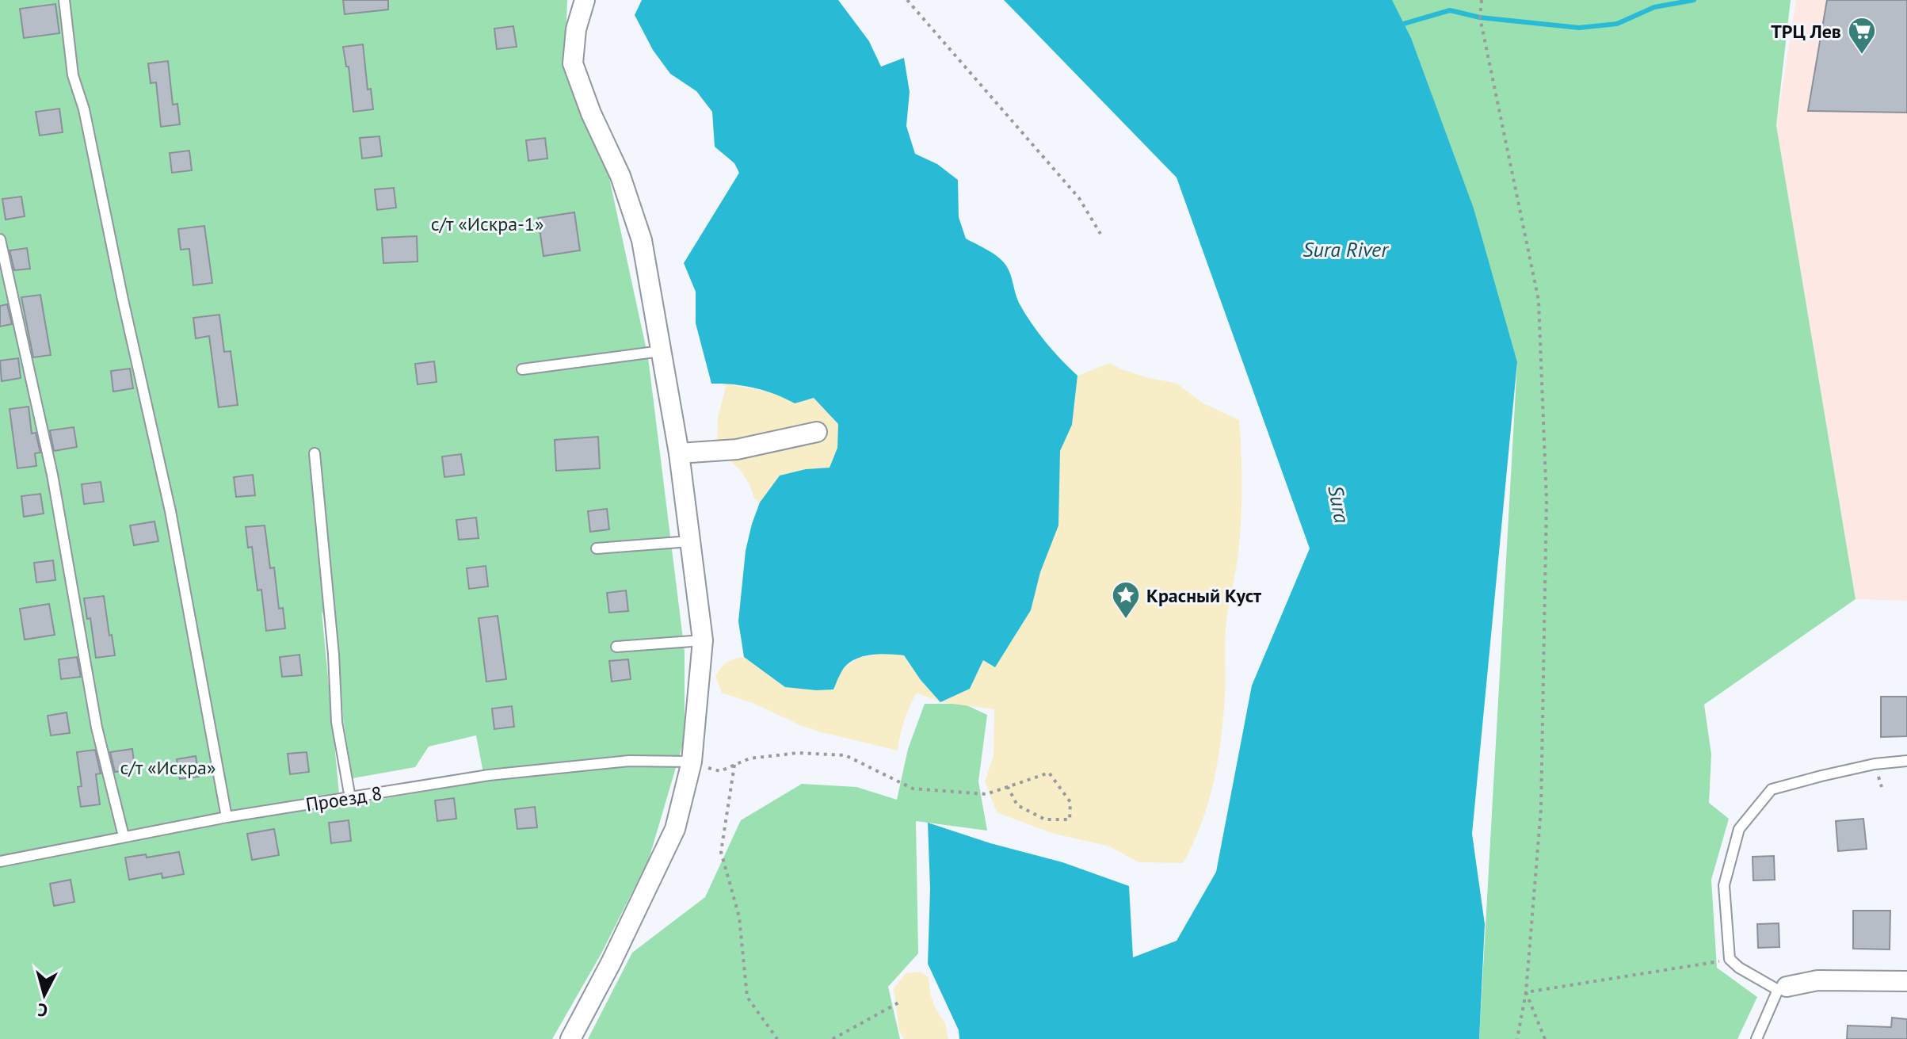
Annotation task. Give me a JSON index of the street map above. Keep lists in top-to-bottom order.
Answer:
{
  "streets": {
    "lane": ["Проезд 8"]
  },
  "water": ["Sura River", "Sura"],
  "parks": ["с/т «Искра-1»", "с/т «Искра»"],
  "places": {
    "supermarket": ["ТРЦ Лев"],
    "place": ["Красный Куст"]
  },
  "north": "bottom"
}
